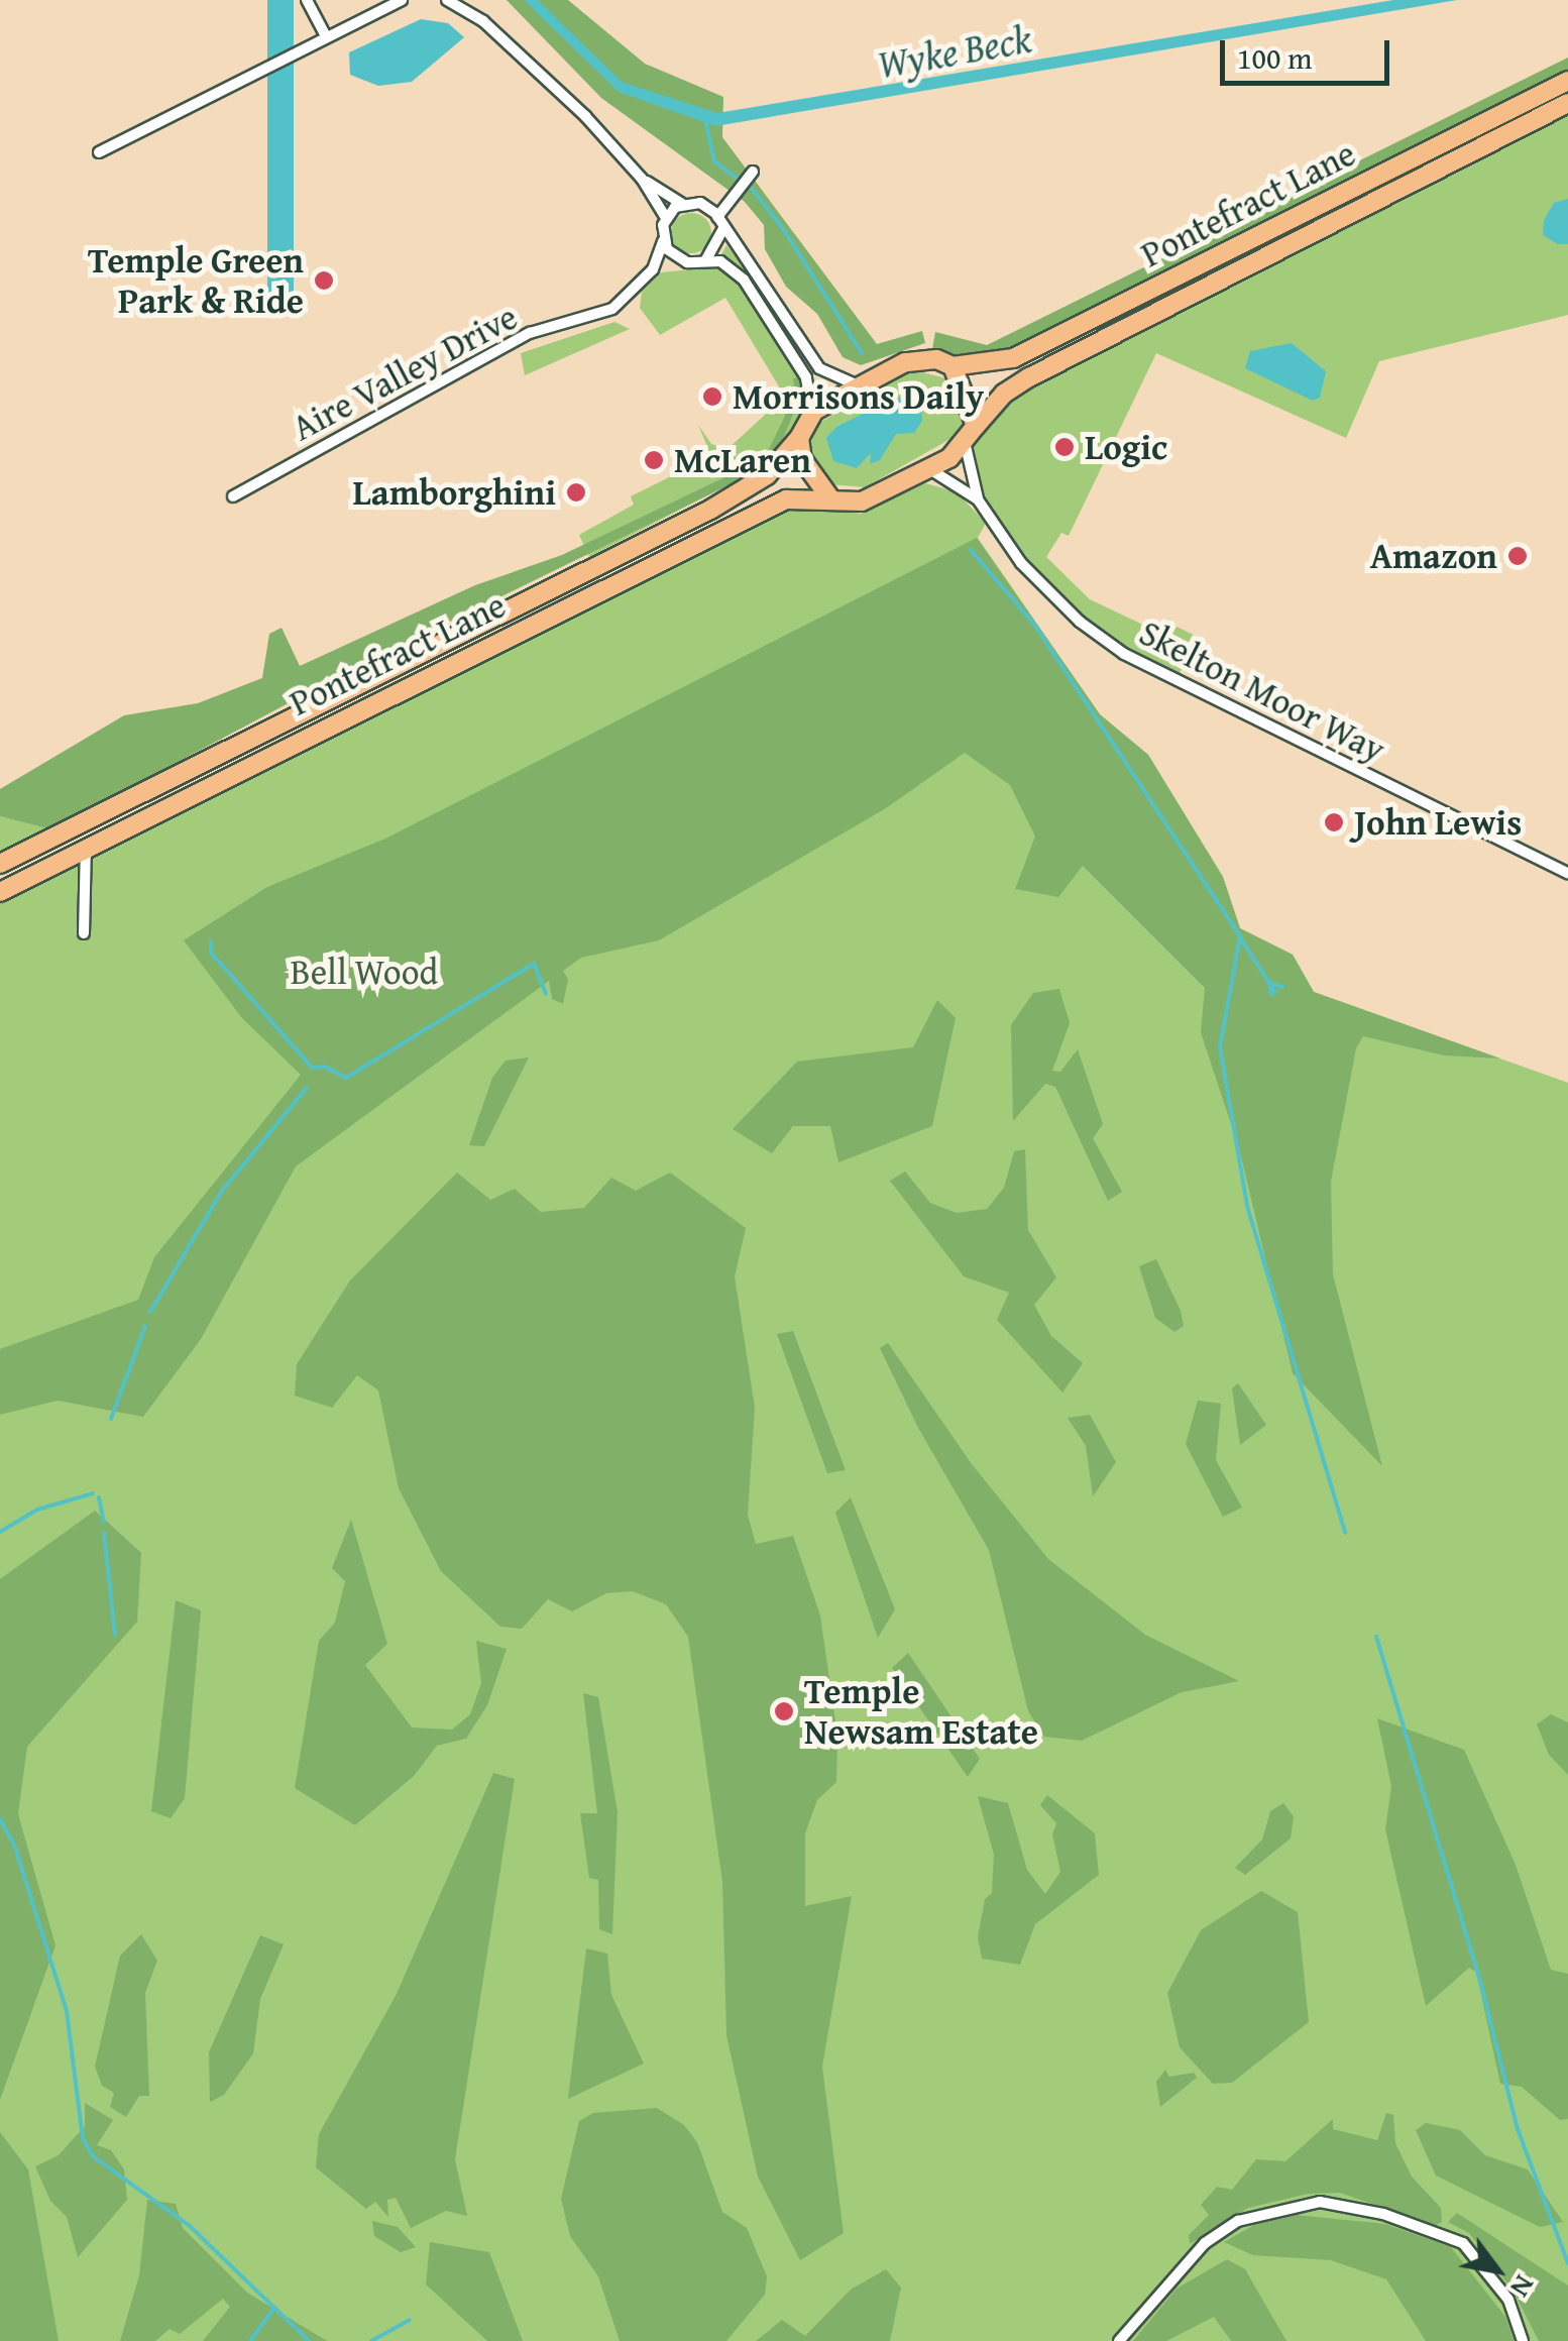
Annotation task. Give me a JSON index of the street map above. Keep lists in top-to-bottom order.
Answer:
{
  "streets": {
    "highway": ["Pontefract Lane"],
    "street": ["Aire Valley Drive", "Skelton Moor Way"]
  },
  "crossings": [
    ["Pontefract Lane", "Skelton Moor Way"]
  ],
  "water": ["Wyke Beck"],
  "parks": ["Bell Wood"],
  "places": [
    "Temple Green Park & Ride",
    "Morrisons Daily",
    "Logic",
    "McLaren",
    "Lamborghini",
    "Amazon",
    "John Lewis",
    "Temple Newsam Estate"
  ],
  "scale_bar": "100 m",
  "north": "bottom right"
}
